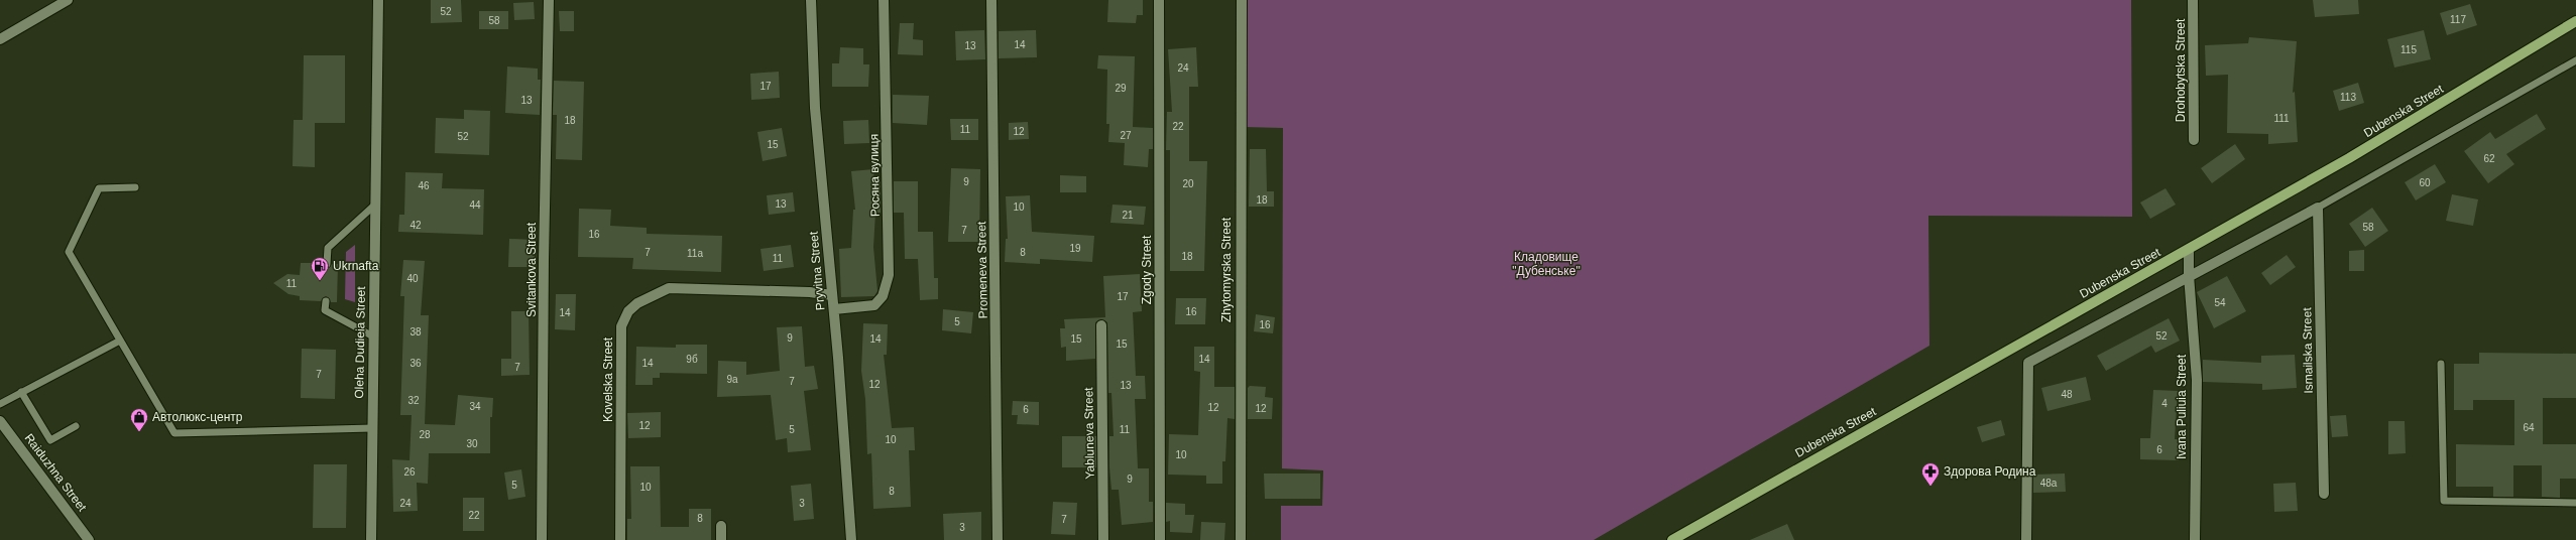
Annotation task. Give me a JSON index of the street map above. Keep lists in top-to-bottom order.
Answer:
{
  "streets": {
    "main road": ["Dubenska Street"],
    "street": [
      "Drohobytska Street",
      "Росяна вулиця",
      "Svitankova Street",
      "Promeneva Street",
      "Zgody Street",
      "Zhytomyrska Street",
      "Pryvitna Street",
      "Oleha Dudieia Street",
      "Ismailska Street",
      "Kovelska Street",
      "Ivana Puliuia Street",
      "Yabluneva Street",
      "Raiduzhna Street"
    ]
  },
  "crossings": [
    ["Dubenska Street", "Ivana Puliuia Street"],
    ["Росяна вулиця", "Pryvitna Street"],
    ["Pryvitna Street", "Kovelska Street"]
  ],
  "parks": ["Кладовище \"Дубенське\""],
  "places": {
    "fuel station": ["Ukrnafta"],
    "shop": ["Автолюкс-центр"],
    "pharmacy": ["Здорова Родина"]
  },
  "house_numbers": [
    "52",
    "117",
    "58",
    "14",
    "13",
    "115",
    "24",
    "17",
    "29",
    "113",
    "13",
    "111",
    "18",
    "22",
    "11",
    "12",
    "27",
    "52",
    "15",
    "62",
    "9",
    "60",
    "20",
    "46",
    "18",
    "13",
    "44",
    "10",
    "21",
    "42",
    "58",
    "7",
    "16",
    "19",
    "7",
    "8",
    "11а",
    "18",
    "11",
    "40",
    "11",
    "17",
    "54",
    "16",
    "14",
    "5",
    "16",
    "38",
    "52",
    "9",
    "14",
    "15",
    "15",
    "9б",
    "14",
    "36",
    "14",
    "7",
    "7",
    "9а",
    "7",
    "12",
    "13",
    "48",
    "32",
    "4",
    "34",
    "12",
    "12",
    "6",
    "12",
    "64",
    "5",
    "11",
    "28",
    "10",
    "30",
    "6",
    "10",
    "26",
    "9",
    "48а",
    "5",
    "10",
    "8",
    "24",
    "3",
    "22",
    "8",
    "7",
    "3"
  ]
}
